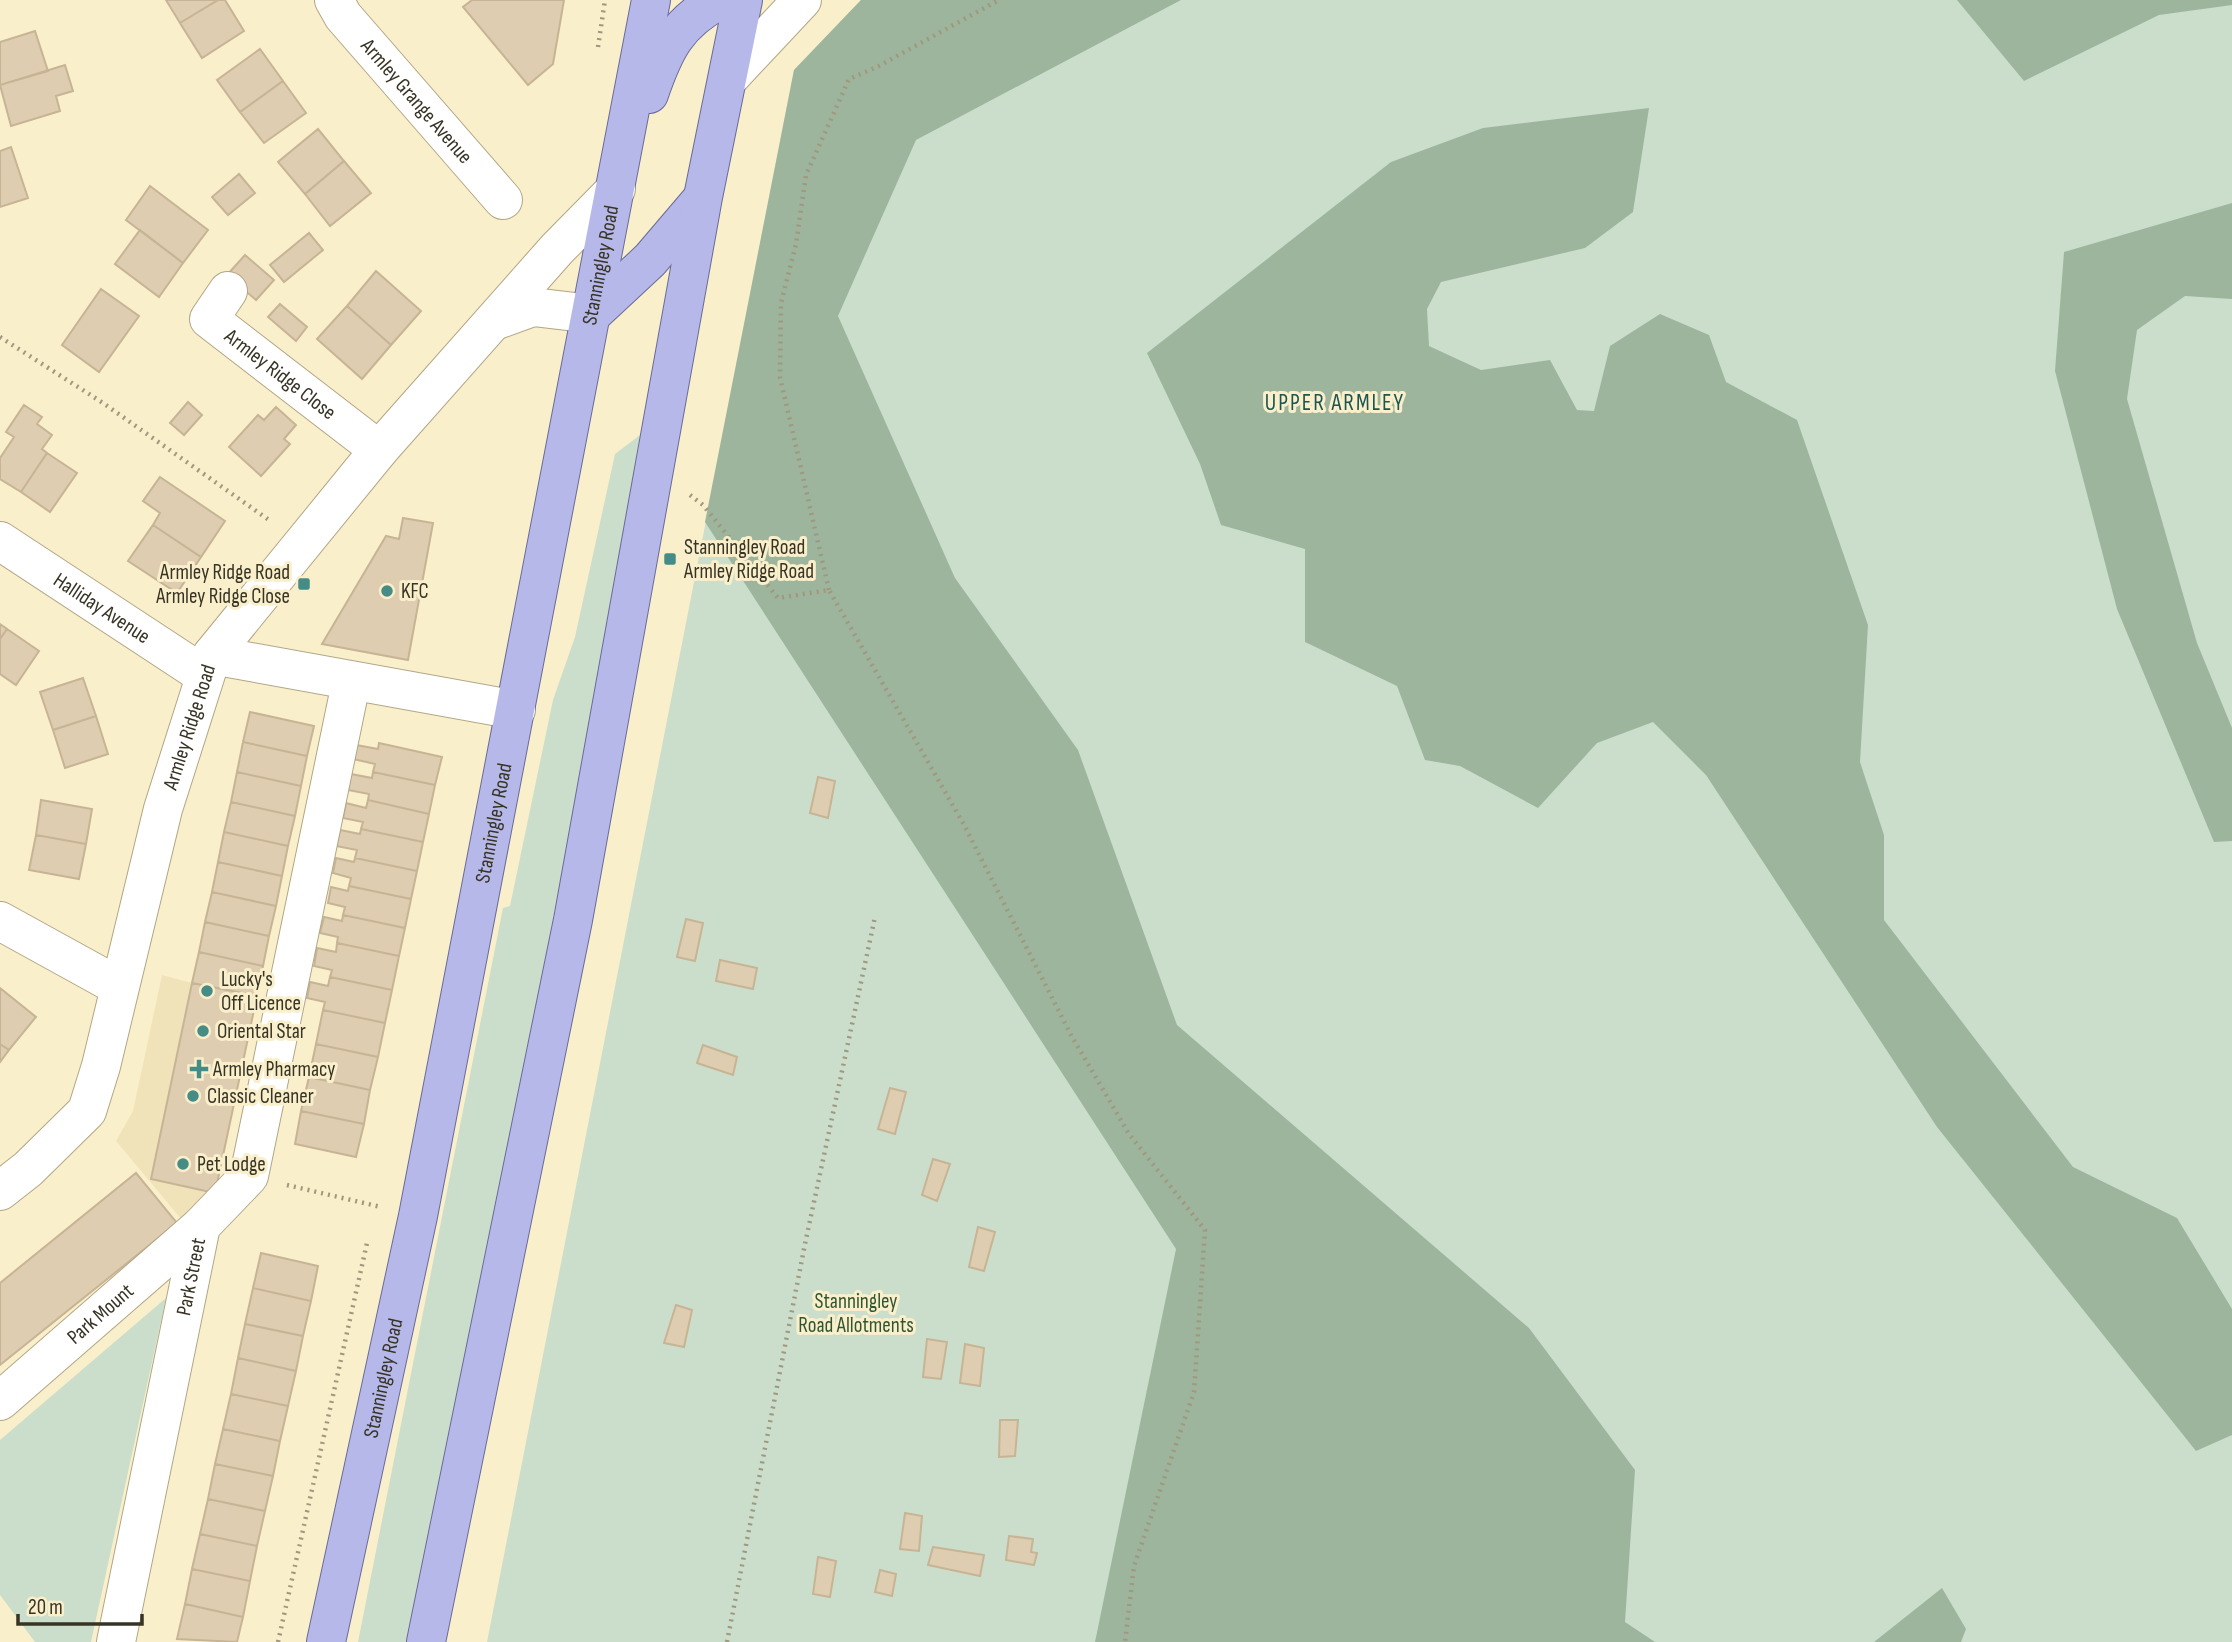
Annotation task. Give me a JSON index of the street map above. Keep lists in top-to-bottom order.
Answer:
{
  "streets": {
    "main road": ["Stanningley Road"],
    "street": [
      "Armley Grange Avenue",
      "Armley Ridge Close",
      "Halliday Avenue",
      "Armley Ridge Road",
      "Park Street",
      "Park Mount"
    ]
  },
  "crossings": [
    ["Stanningley Road", "Armley Ridge Road"],
    ["Armley Ridge Close", "Armley Ridge Road"],
    ["Halliday Avenue", "Armley Ridge Road"],
    ["Park Street", "Park Mount"]
  ],
  "districts": ["UPPER ARMLEY"],
  "parks": ["Stanningley Road Allotments"],
  "places": {
    "transit": ["Stanningley Road Armley Ridge Road", "Armley Ridge Road Armley Ridge Close"],
    "other": [
      "KFC",
      "Lucky's Off Licence",
      "Oriental Star",
      "Classic Cleaner",
      "Pet Lodge"
    ],
    "health": ["Armley Pharmacy"]
  },
  "scale_bar": "20 m"
}
